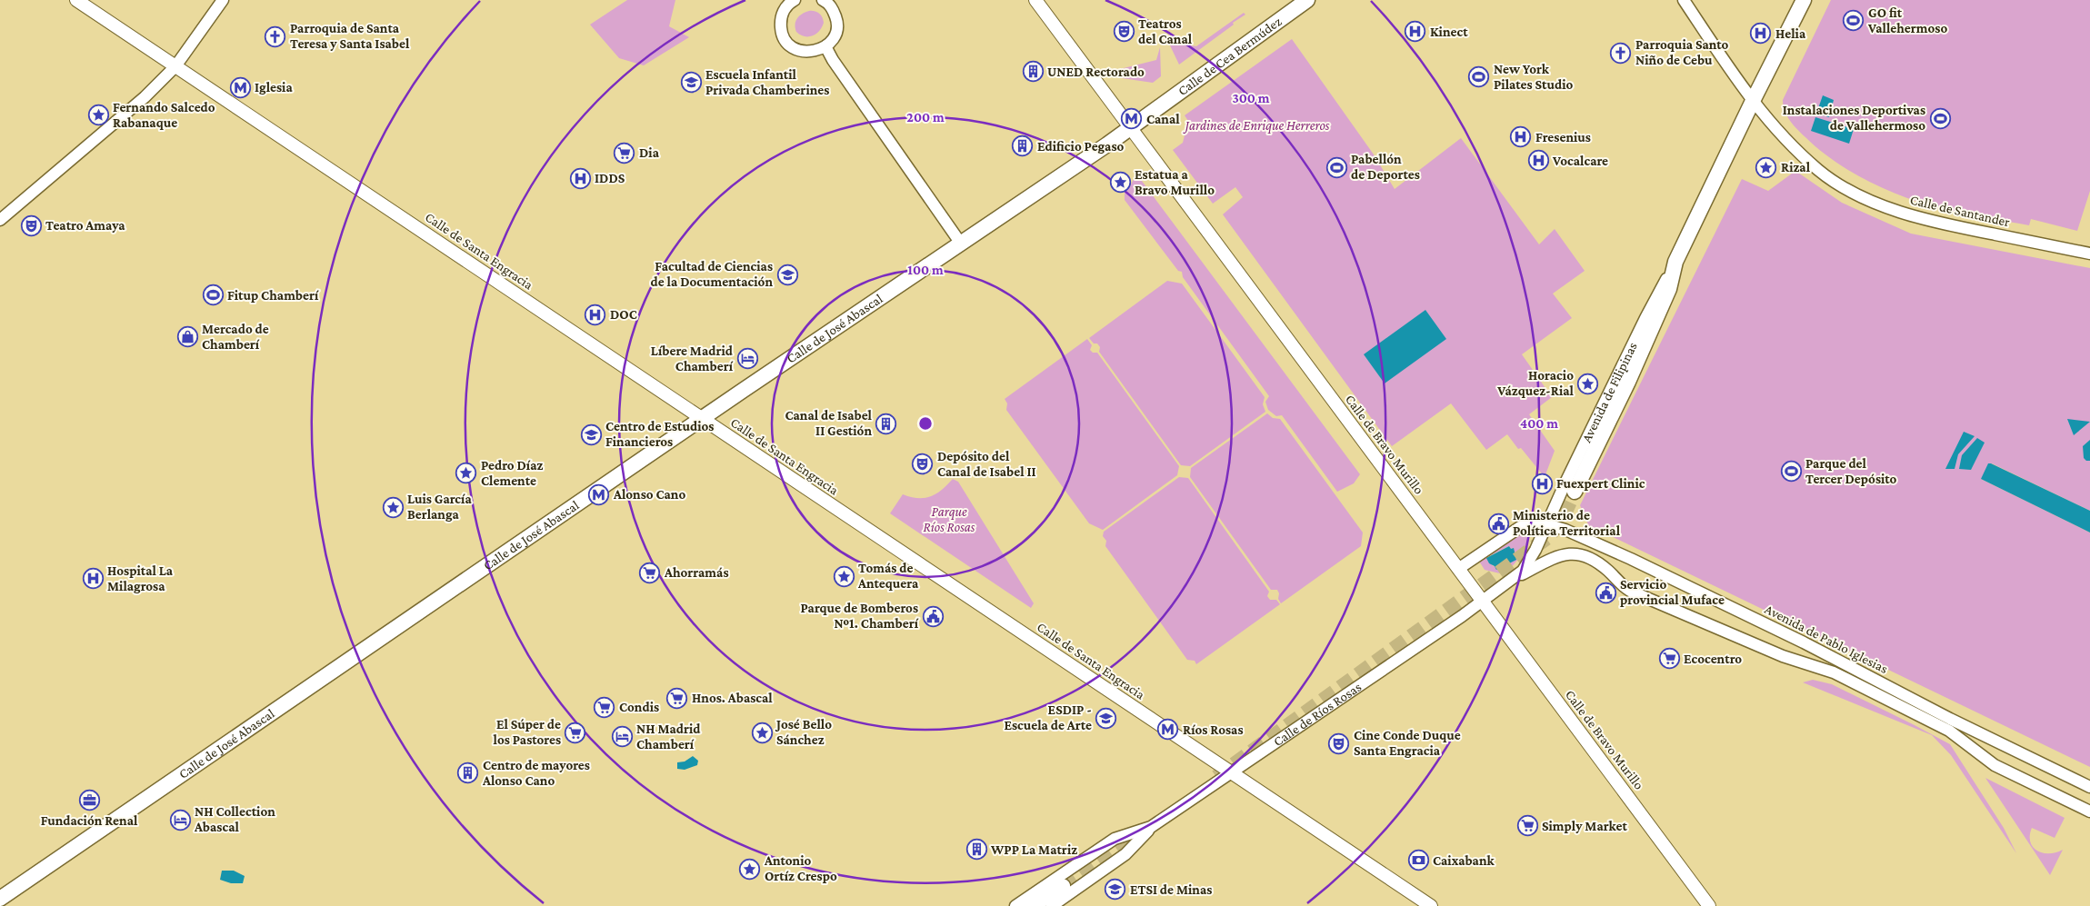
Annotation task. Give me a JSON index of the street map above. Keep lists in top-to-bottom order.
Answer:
{
  "streets": {
    "main road": [
      "Calle de Cea Bermúdez",
      "Calle de Santa Engracia",
      "Calle de José Abascal",
      "Avenida de Filipinas",
      "Calle de Bravo Murillo"
    ],
    "street": ["Calle de Santander", "Avenida de Pablo Iglesias", "Calle de Ríos Rosas"]
  },
  "crossings": [
    ["Calle de Cea Bermúdez", "Calle de José Abascal"],
    ["Calle de Cea Bermúdez", "Calle de Bravo Murillo"],
    ["Calle de Santander", "Avenida de Filipinas"],
    ["Calle de Santa Engracia", "Calle de José Abascal"],
    ["Calle de Santa Engracia", "Calle de Ríos Rosas"],
    ["Calle de José Abascal", "Calle de Bravo Murillo"],
    ["Avenida de Filipinas", "Avenida de Pablo Iglesias"],
    ["Avenida de Filipinas", "Calle de Ríos Rosas"],
    ["Calle de Bravo Murillo", "Calle de Ríos Rosas"],
    ["Avenida de Pablo Iglesias", "Calle de Ríos Rosas"]
  ],
  "parks": ["Jardines de Enrique Herreros", "Parque Ríos Rosas"],
  "places": {
    "sports": [
      "GO fit Vallehermoso",
      "New York Pilates Studio",
      "Instalaciones Deportivas de Vallehermoso",
      "Pabellón de Deportes",
      "Fitup Chamberí",
      "Parque del Tercer Depósito"
    ],
    "theatre": [
      "Teatros del Canal",
      "Teatro Amaya",
      "Depósito del Canal de Isabel II",
      "Cine Conde Duque Santa Engracia"
    ],
    "hospital": [
      "Kinect",
      "Helia",
      "Fresenius",
      "Vocalcare",
      "IDDS",
      "DOC",
      "Fuexpert Clinic",
      "Hospital La Milagrosa"
    ],
    "church": ["Parroquia de Santa Teresa y Santa Isabel", "Parroquia Santo Niño de Cebu"],
    "building": [
      "UNED Rectorado",
      "Edificio Pegaso",
      "Canal de Isabel II Gestión",
      "Centro de mayores Alonso Cano",
      "WPP La Matriz"
    ],
    "school or university": [
      "Escuela Infantil Privada Chamberines",
      "Facultad de Ciencias de la Documentación",
      "Centro de Estudios Financieros",
      "ESDIP - Escuela de Arte",
      "ETSI de Minas"
    ],
    "metro station": [
      "Iglesia",
      "Canal",
      "Alonso Cano",
      "Ríos Rosas"
    ],
    "place": [
      "Fernando Salcedo Rabanaque",
      "Rizal",
      "Estatua a Bravo Murillo",
      "Horacio Vázquez-Rial",
      "Pedro Díaz Clemente",
      "Luis García Berlanga",
      "Tomás de Antequera",
      "José Bello Sánchez",
      "Antonio Ortíz Crespo"
    ],
    "supermarket": [
      "Dia",
      "Ahorramás",
      "Ecocentro",
      "Hnos. Abascal",
      "Condis",
      "El Súper de los Pastores",
      "Simply Market"
    ],
    "shop": ["Mercado de Chamberí"],
    "hotel": ["Líbere Madrid Chamberí", "NH Madrid Chamberí", "NH Collection Abascal"],
    "public building": ["Ministerio de Política Territorial", "Servicio provincial Muface", "Parque de Bomberos Nº1. Chamberí"],
    "office": ["Fundación Renal"],
    "bank": ["Caixabank"]
  },
  "rings": [
    "300 m",
    "200 m",
    "100 m",
    "400 m"
  ]
}
